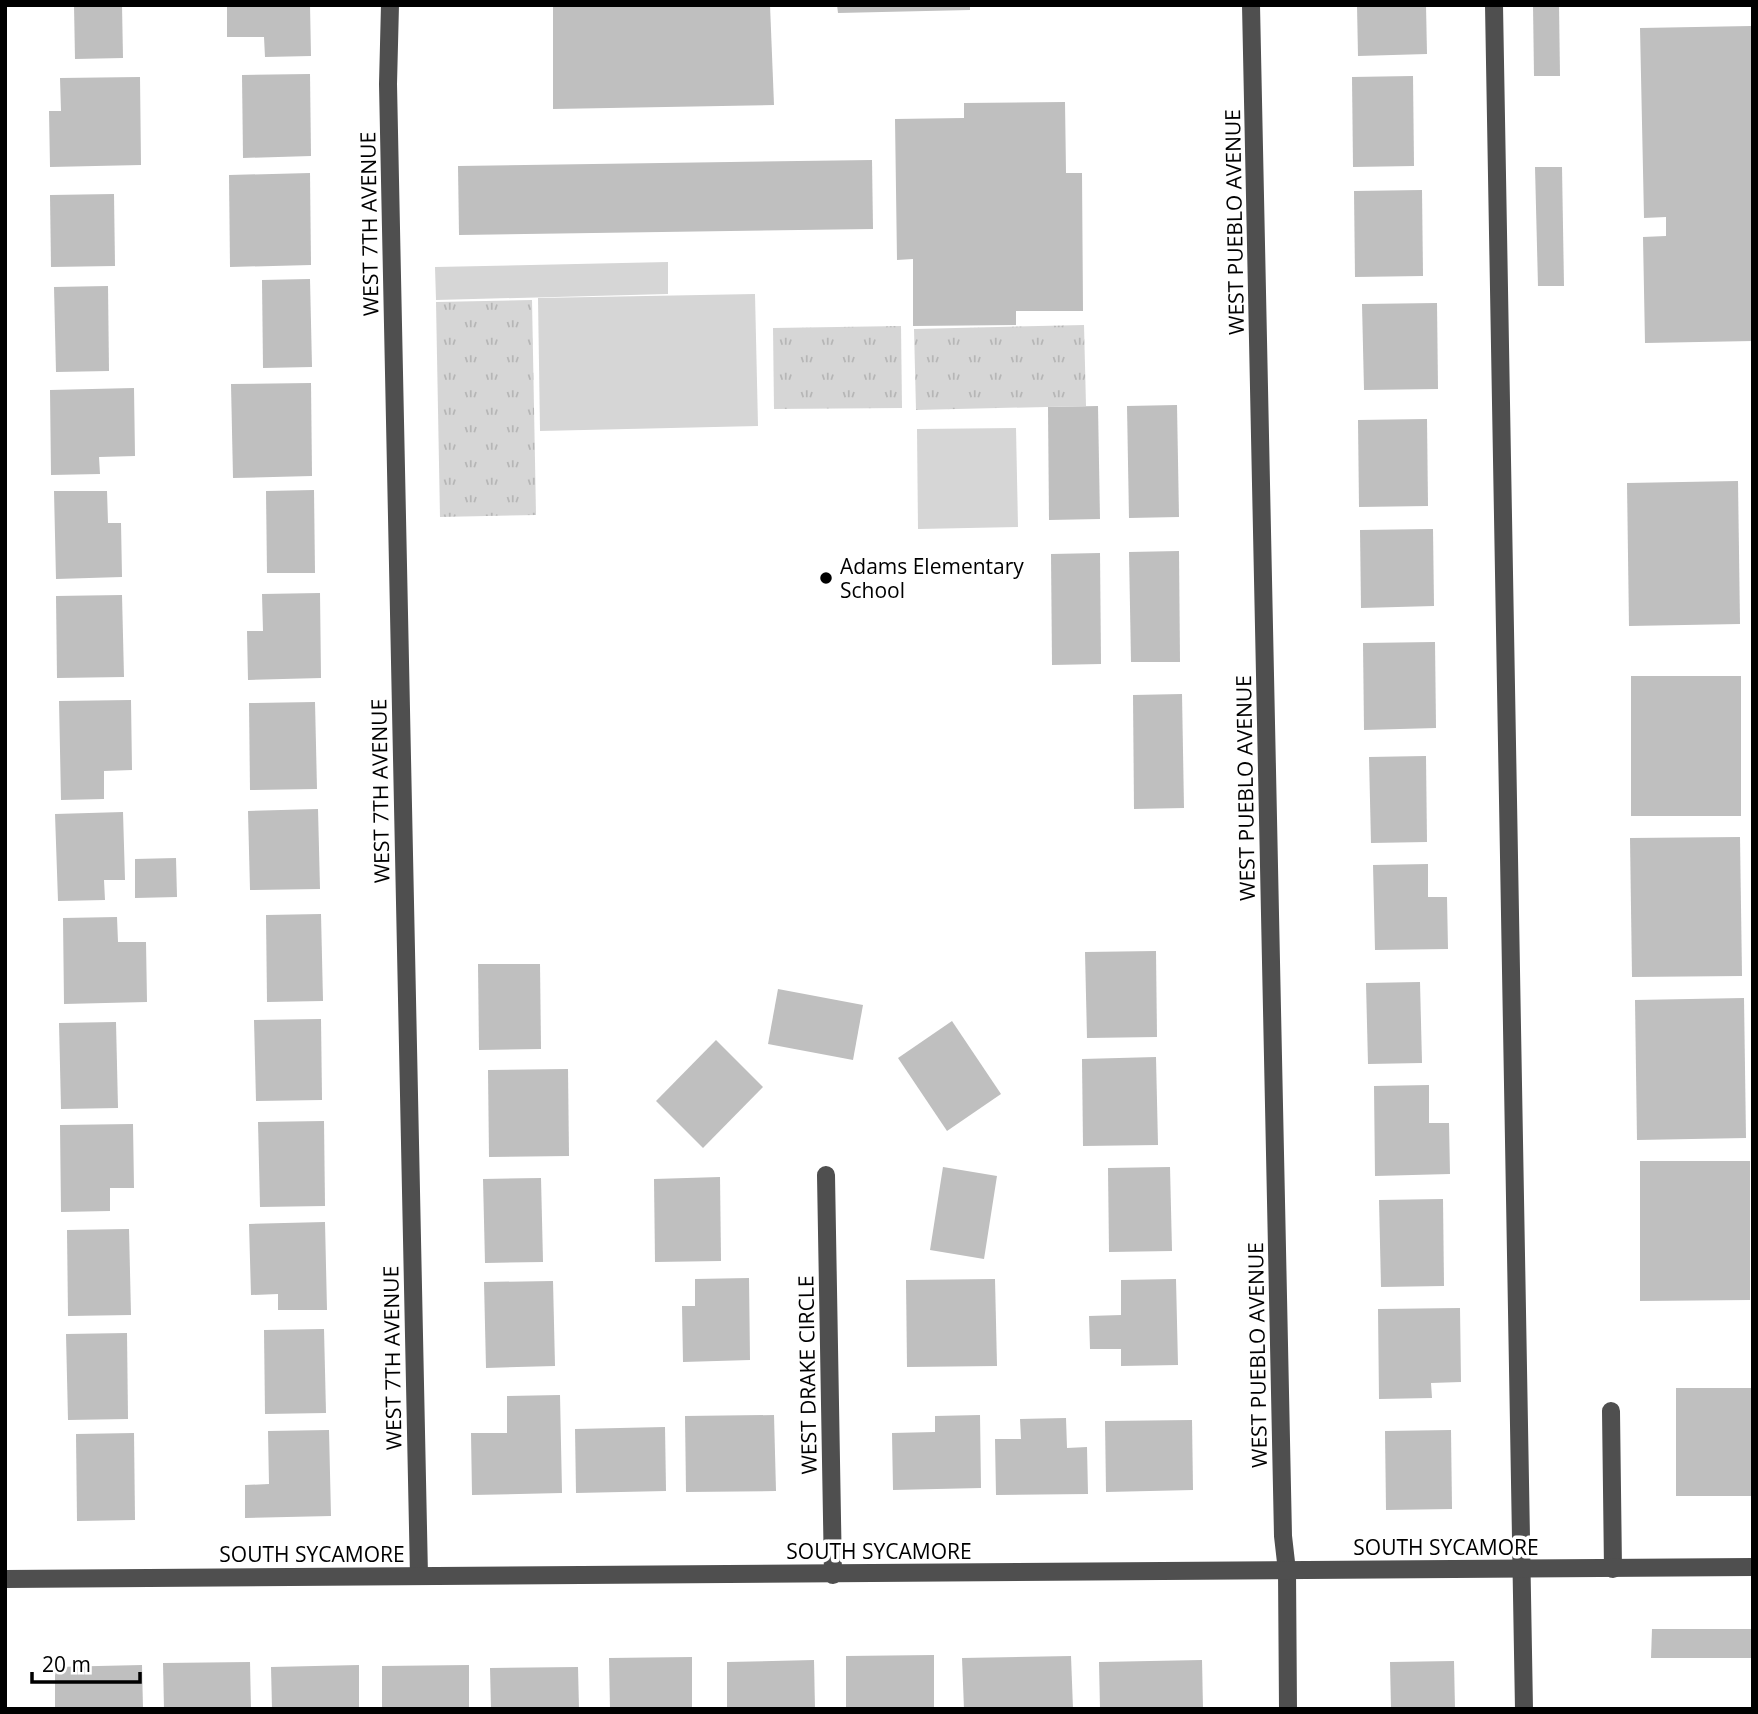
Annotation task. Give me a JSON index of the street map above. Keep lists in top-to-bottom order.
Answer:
{
  "streets": {
    "street": [
      "WEST PUEBLO AVENUE",
      "WEST 7TH AVENUE",
      "WEST DRAKE CIRCLE",
      "SOUTH SYCAMORE"
    ]
  },
  "crossings": [
    ["WEST PUEBLO AVENUE", "SOUTH SYCAMORE"],
    ["WEST 7TH AVENUE", "SOUTH SYCAMORE"],
    ["WEST DRAKE CIRCLE", "SOUTH SYCAMORE"]
  ],
  "places": ["Adams Elementary School"],
  "scale_bar": "20 m"
}
